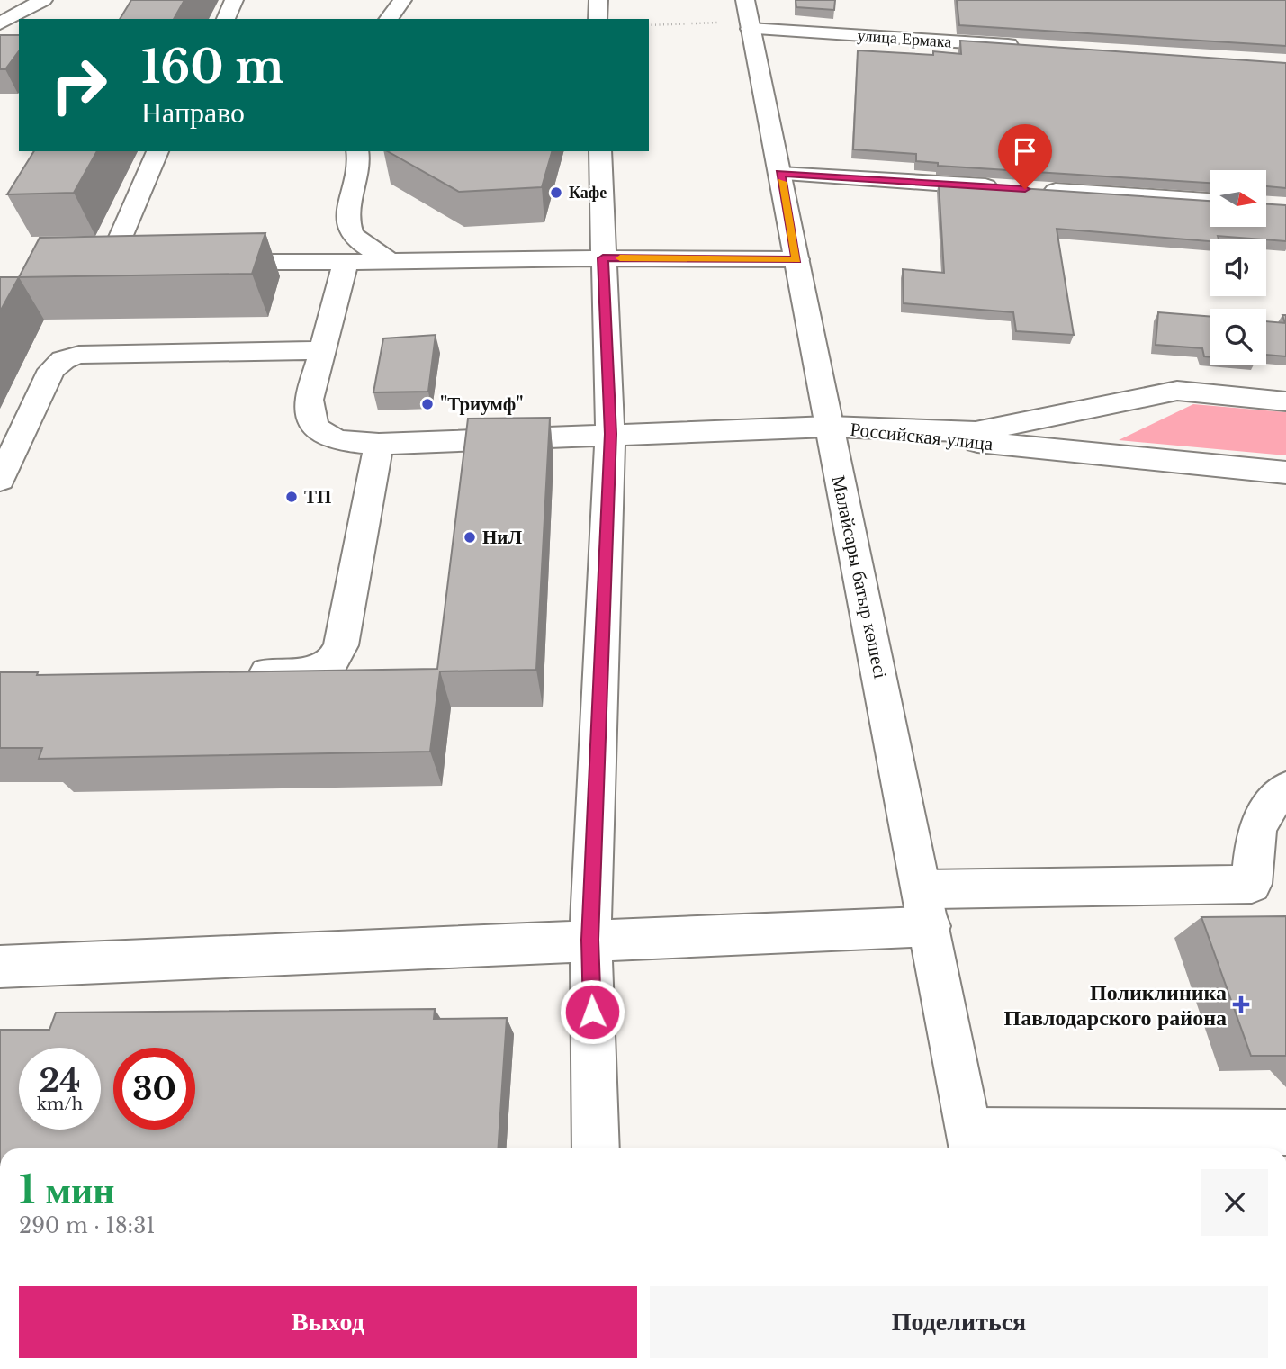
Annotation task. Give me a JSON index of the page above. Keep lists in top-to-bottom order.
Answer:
{
  "streets": {
    "street": ["улица Ермака", "Российская улица", "Малайсары батыр көшесі"]
  },
  "crossings": [
    ["улица Ермака", "Малайсары батыр көшесі"],
    ["Российская улица", "Малайсары батыр көшесі"]
  ],
  "places": {
    "other": [
      "Кафе",
      "\"Триумф\"",
      "ТП",
      "НиЛ"
    ],
    "health": ["Поликлиника Павлодарского района"]
  },
  "north": "right",
  "page": {
    "turn": ["160 m", "Направо"],
    "speed": "24 km/h",
    "limit": "30",
    "heading": ["1 мин", "290 m · 18:31"],
    "buttons": ["Выход", "Поделиться"]
  }
}
